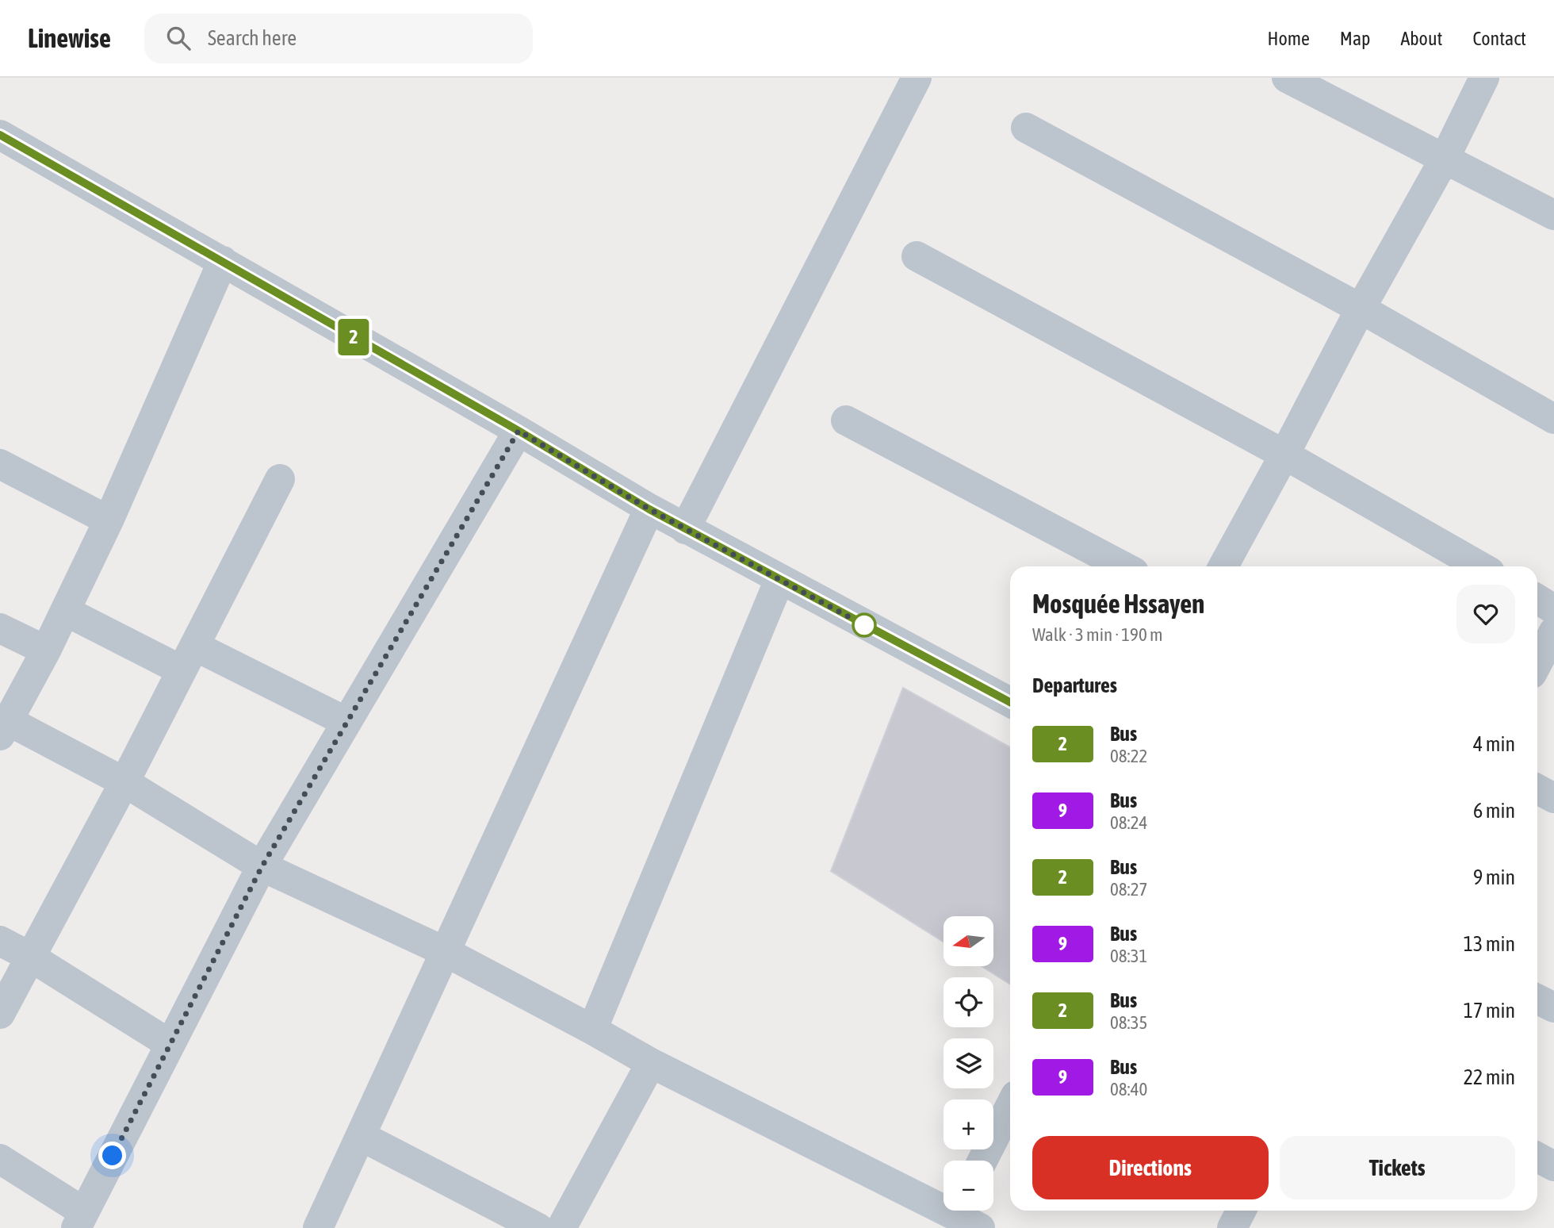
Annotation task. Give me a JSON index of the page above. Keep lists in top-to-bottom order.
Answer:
{
  "lines": ["bus line 2"],
  "north": "left",
  "page": {
    "header": "Linewise",
    "search": "Search here",
    "nav": [
      "Home",
      "Map",
      "About",
      "Contact"
    ],
    "on_map": "2",
    "heading": [
      ["Mosquée Hssayen", "Walk · 3 min · 190 m"],
      "Departures"
    ],
    "list": [
      {
        "mark": "2",
        "name": "Bus",
        "note": "08:22",
        "value": "4 min"
      },
      {
        "mark": "9",
        "name": "Bus",
        "note": "08:24",
        "value": "6 min"
      },
      {
        "mark": "2",
        "name": "Bus",
        "note": "08:27",
        "value": "9 min"
      },
      {
        "mark": "9",
        "name": "Bus",
        "note": "08:31",
        "value": "13 min"
      },
      {
        "mark": "2",
        "name": "Bus",
        "note": "08:35",
        "value": "17 min"
      },
      {
        "mark": "9",
        "name": "Bus",
        "note": "08:40",
        "value": "22 min"
      }
    ],
    "map_buttons": ["+", "−"],
    "buttons": ["Directions", "Tickets"]
  }
}
